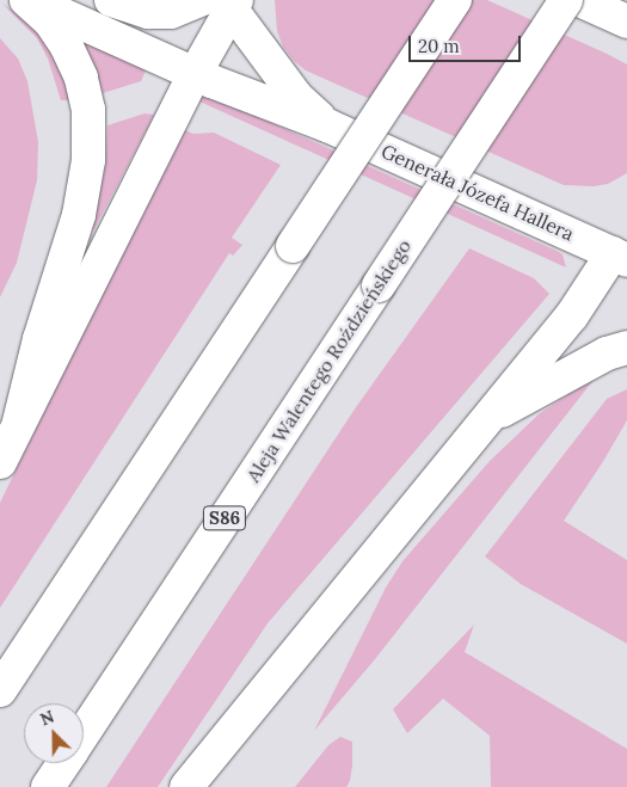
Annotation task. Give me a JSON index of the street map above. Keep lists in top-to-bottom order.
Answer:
{
  "streets": {
    "main road": ["Generała Józefa Hallera", "Aleja Walentego Roździeńskiego", "S86"]
  },
  "scale_bar": "20 m",
  "north": "top left"
}
